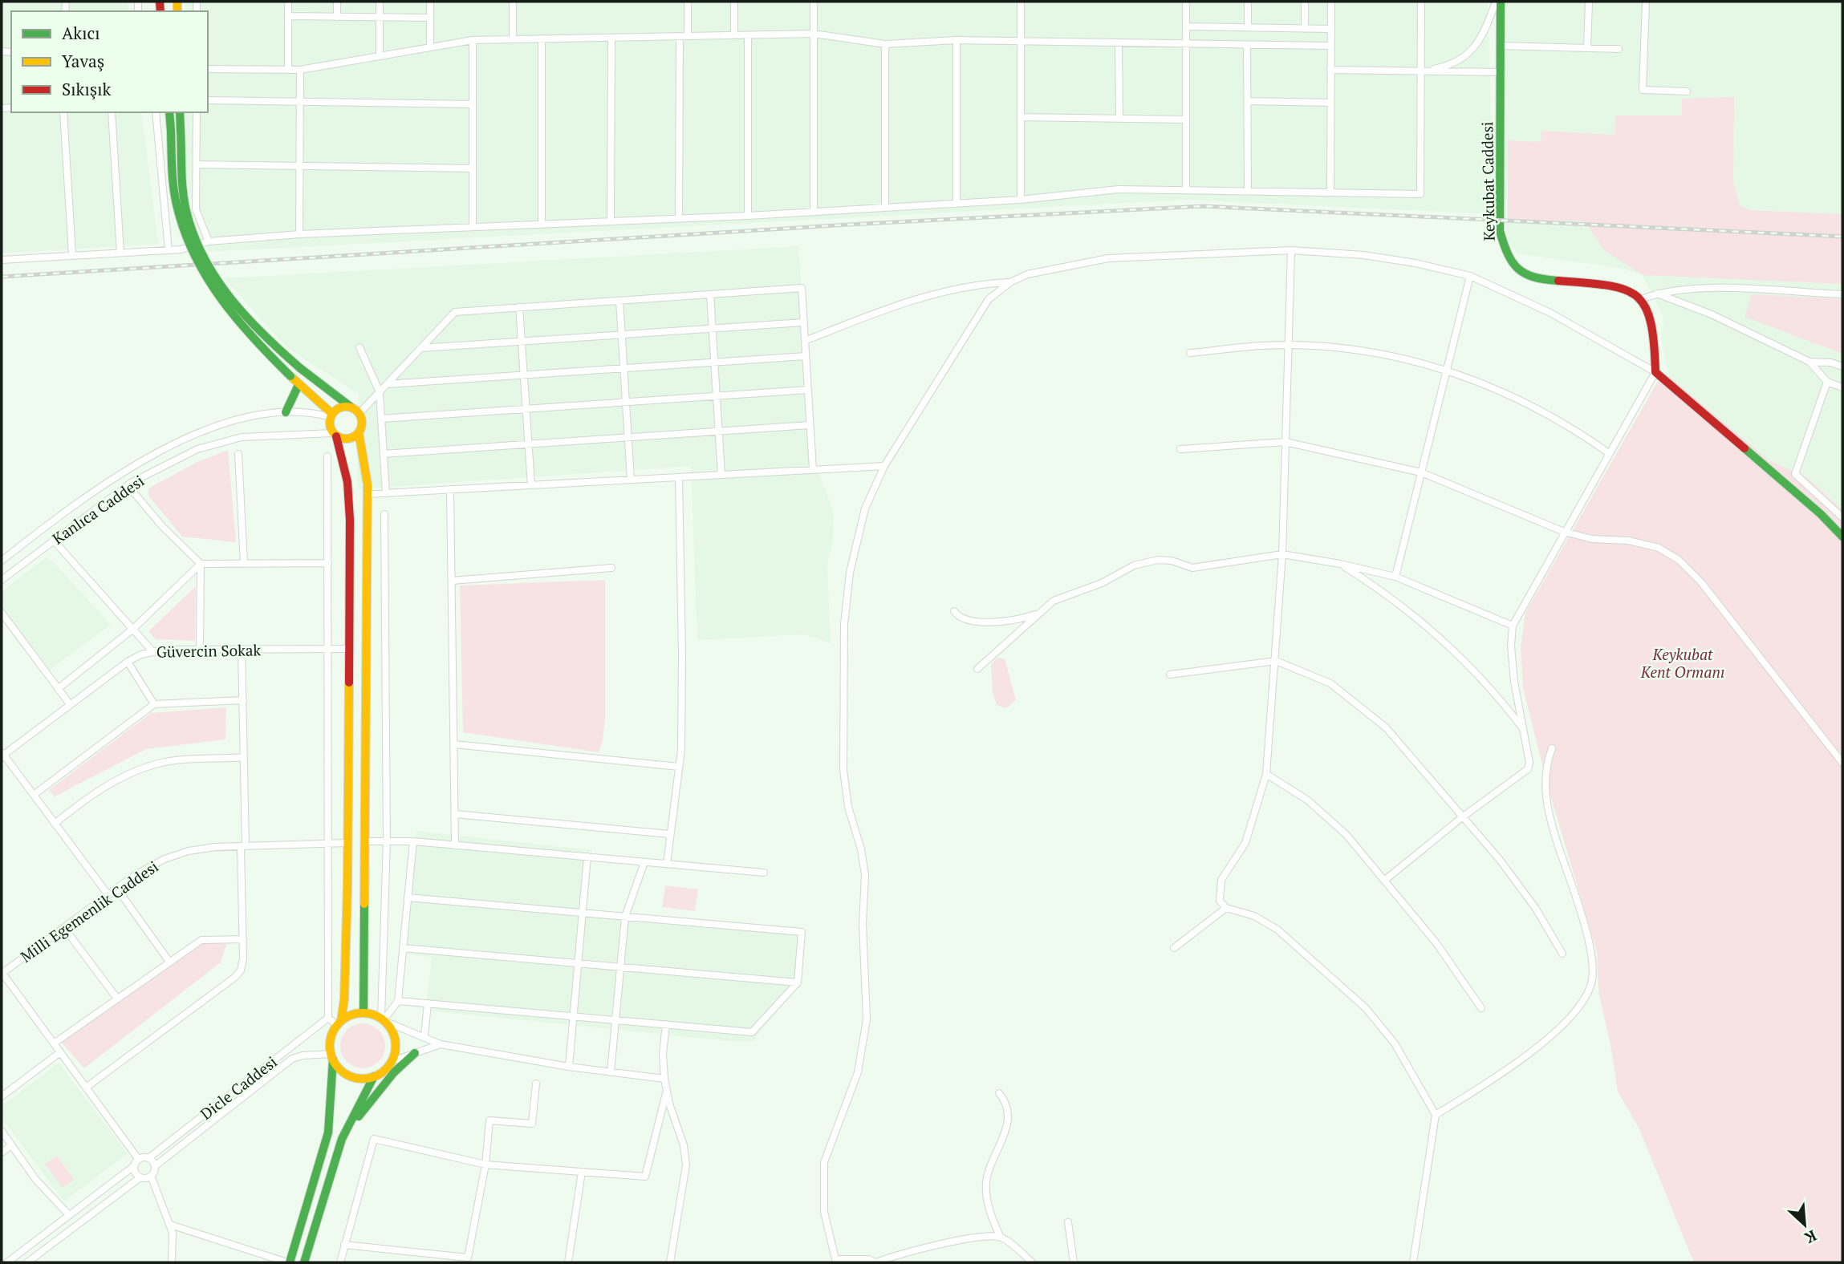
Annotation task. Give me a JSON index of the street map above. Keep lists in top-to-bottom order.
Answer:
{
  "streets": {
    "street": [
      "Keykubat Caddesi",
      "Kanlıca Caddesi",
      "Güvercin Sokak",
      "Milli Egemenlik Caddesi",
      "Dicle Caddesi"
    ]
  },
  "parks": ["Keykubat Kent Ormanı"],
  "legend": ["Akıcı", "Yavaş", "Sıkışık"],
  "north": "bottom right"
}
